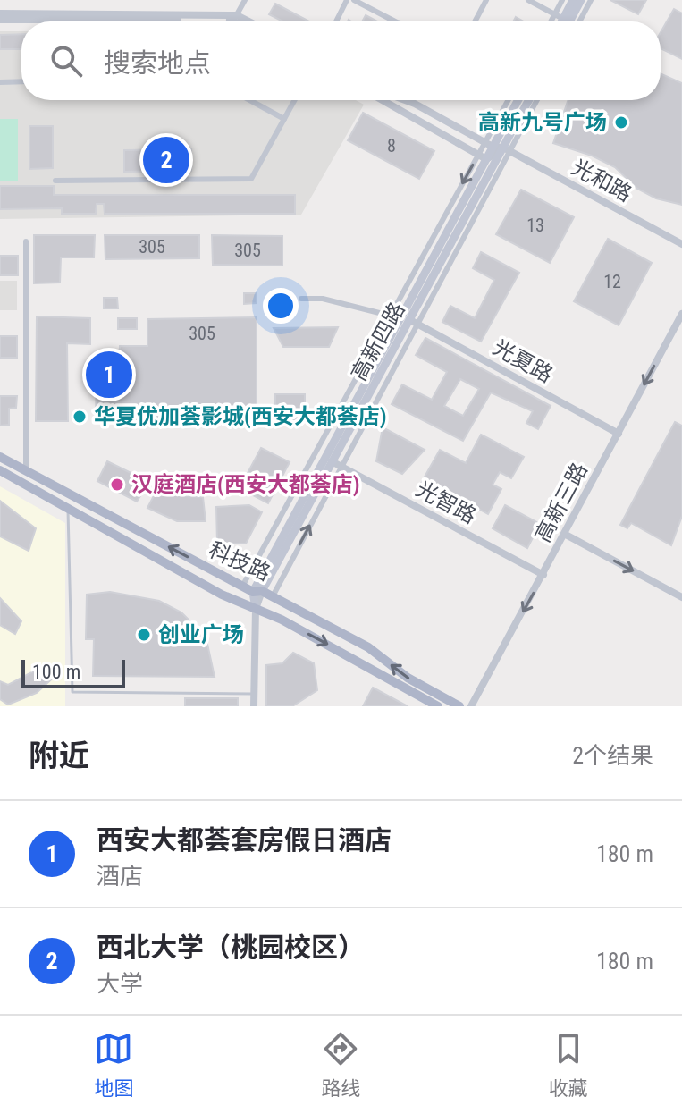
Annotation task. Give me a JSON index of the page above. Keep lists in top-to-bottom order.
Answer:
{
  "streets": {
    "main road": ["高新四路", "科技路"],
    "street": [
      "光和路",
      "光夏路",
      "光智路",
      "高新三路"
    ]
  },
  "crossings": [
    ["光和路", "高新四路"],
    ["高新四路", "光夏路"],
    ["高新四路", "光智路"],
    ["高新四路", "科技路"],
    ["光夏路", "高新三路"],
    ["光智路", "高新三路"]
  ],
  "one_way": ["高新三路"],
  "places": [
    "高新九号广场",
    "华夏优加荟影城(西安大都荟店)",
    "汉庭酒店(西安大都荟店)",
    "创业广场"
  ],
  "house_numbers": [
    "8",
    "13",
    "305",
    "305",
    "12",
    "305"
  ],
  "scale_bar": "100 m",
  "page": {
    "search": "搜索地点",
    "pins": ["2", "1"],
    "scale": "100 m",
    "heading": ["附近", "2个结果"],
    "list": [
      {
        "mark": "1",
        "name": "西安大都荟套房假日酒店",
        "note": "酒店",
        "value": "180 m"
      },
      {
        "mark": "2",
        "name": "西北大学（桃园校区）",
        "note": "大学",
        "value": "180 m"
      }
    ],
    "nav": ["地图", "路线", "收藏"]
  }
}
